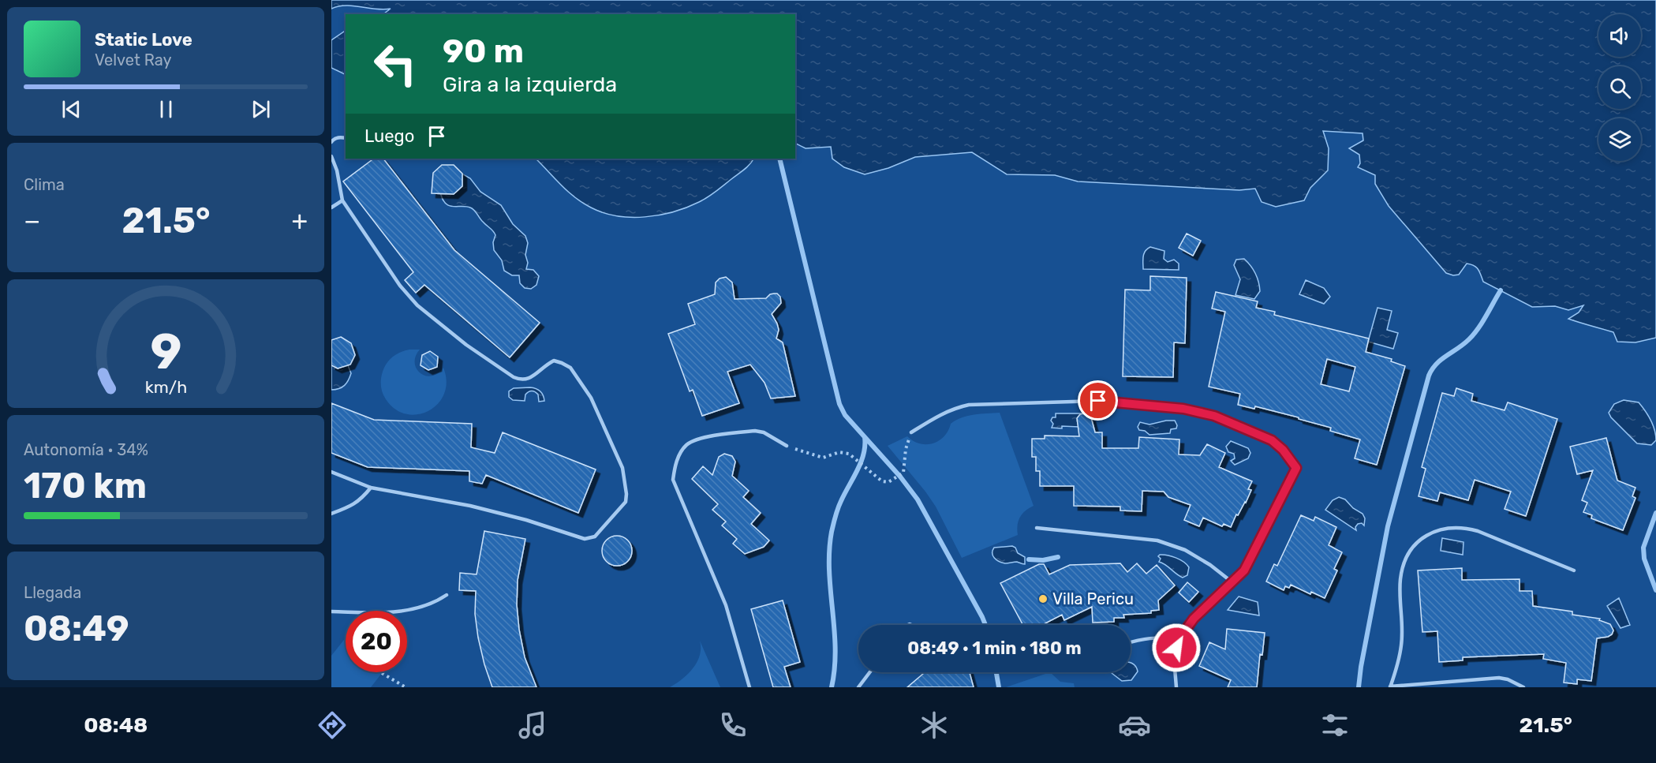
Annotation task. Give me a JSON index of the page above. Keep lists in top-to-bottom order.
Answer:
{
  "places": ["Villa Pericu"],
  "page": {
    "turn": ["90 m", "Gira a la izquierda"],
    "song": ["Static Love", "Velvet Ray"],
    "then": "Luego",
    "tile": [
      "Clima",
      ["Autonomía · 34%", "170 km"],
      ["Llegada", "08:49"]
    ],
    "heat": ["−", "21.5°", "+"],
    "limit": "20",
    "trip": "08:49 · 1 min · 180 m",
    "tabs": ["08:48", "21.5°"],
    "gauge": ["9", "km/h"]
  }
}
